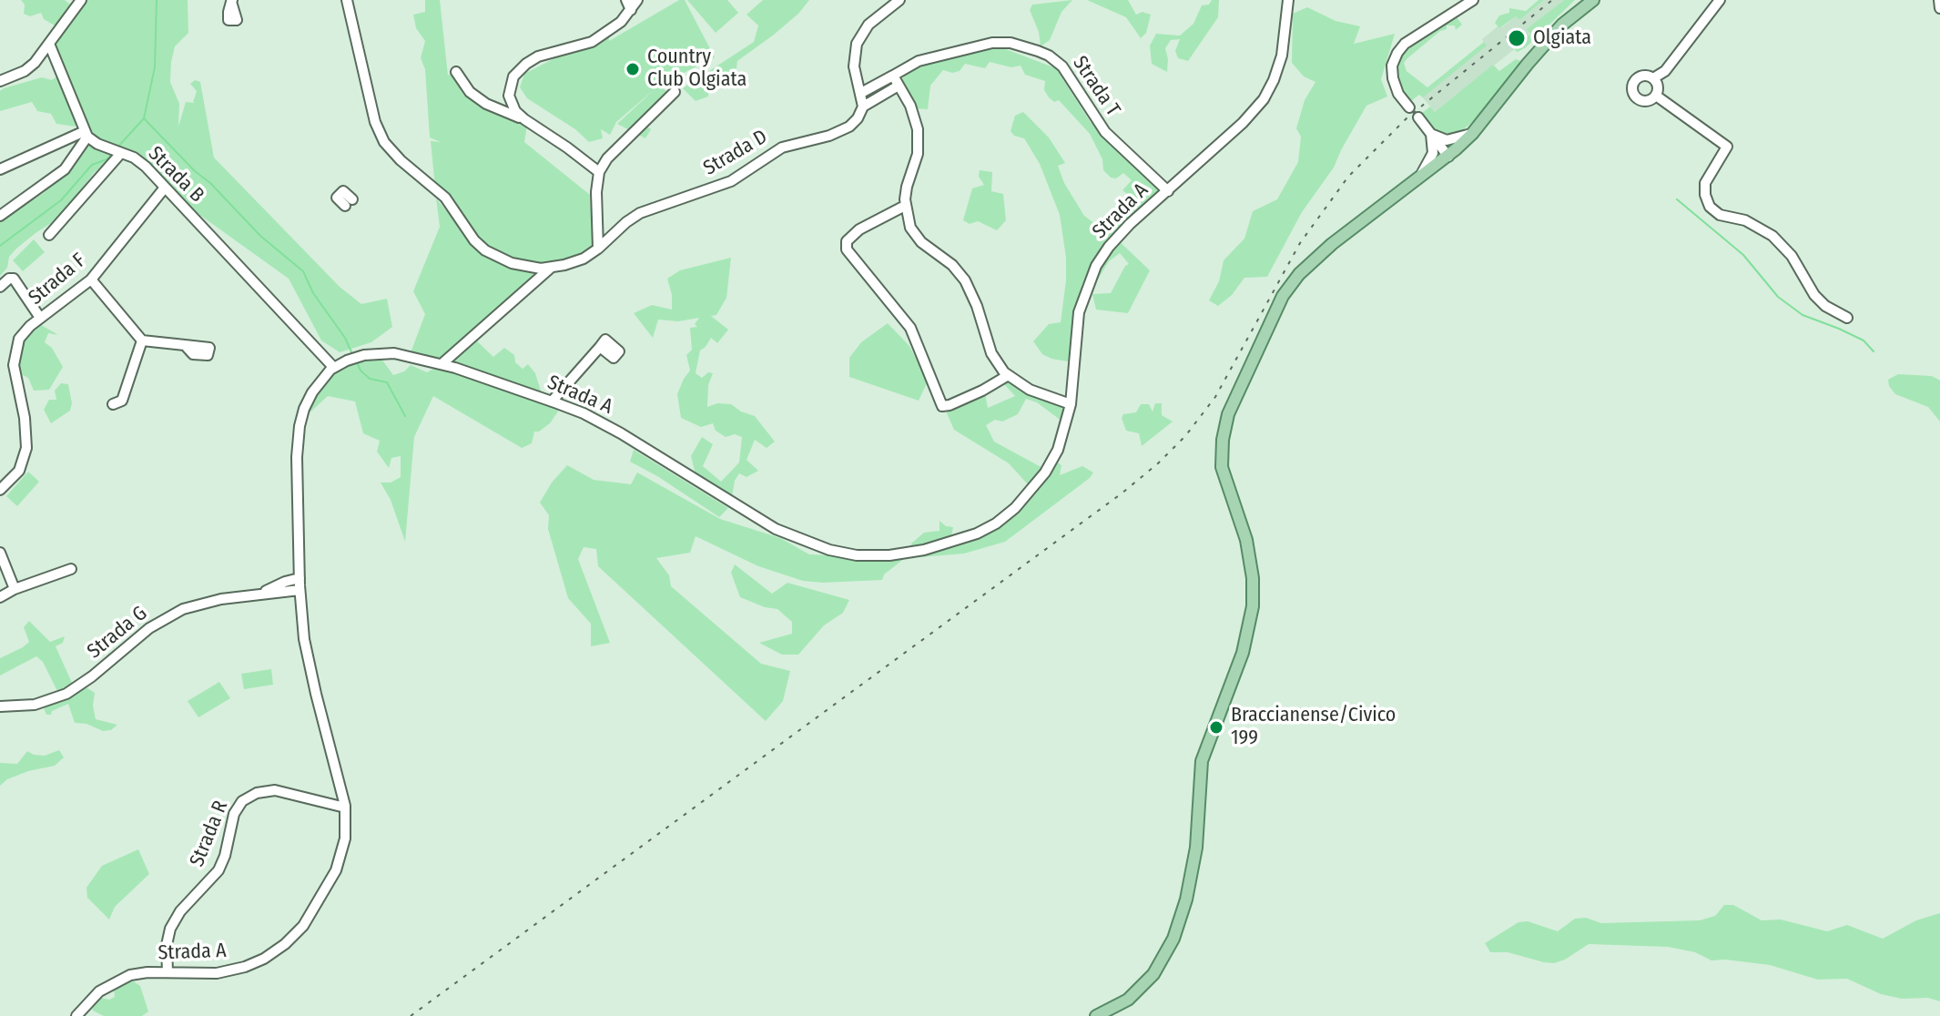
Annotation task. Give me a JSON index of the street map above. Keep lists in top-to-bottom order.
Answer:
{
  "streets": {
    "street": [
      "Strada T",
      "Strada D",
      "Strada B",
      "Strada A",
      "Strada F",
      "Strada G",
      "Strada R"
    ]
  },
  "crossings": [
    ["Strada T", "Strada A"],
    ["Strada D", "Strada A"],
    ["Strada B", "Strada A"],
    ["Strada B", "Strada F"],
    ["Strada A", "Strada G"],
    ["Strada A", "Strada R"]
  ],
  "places": ["Olgiata", "Country Club Olgiata", "Braccianense/Civico 199"]
}
